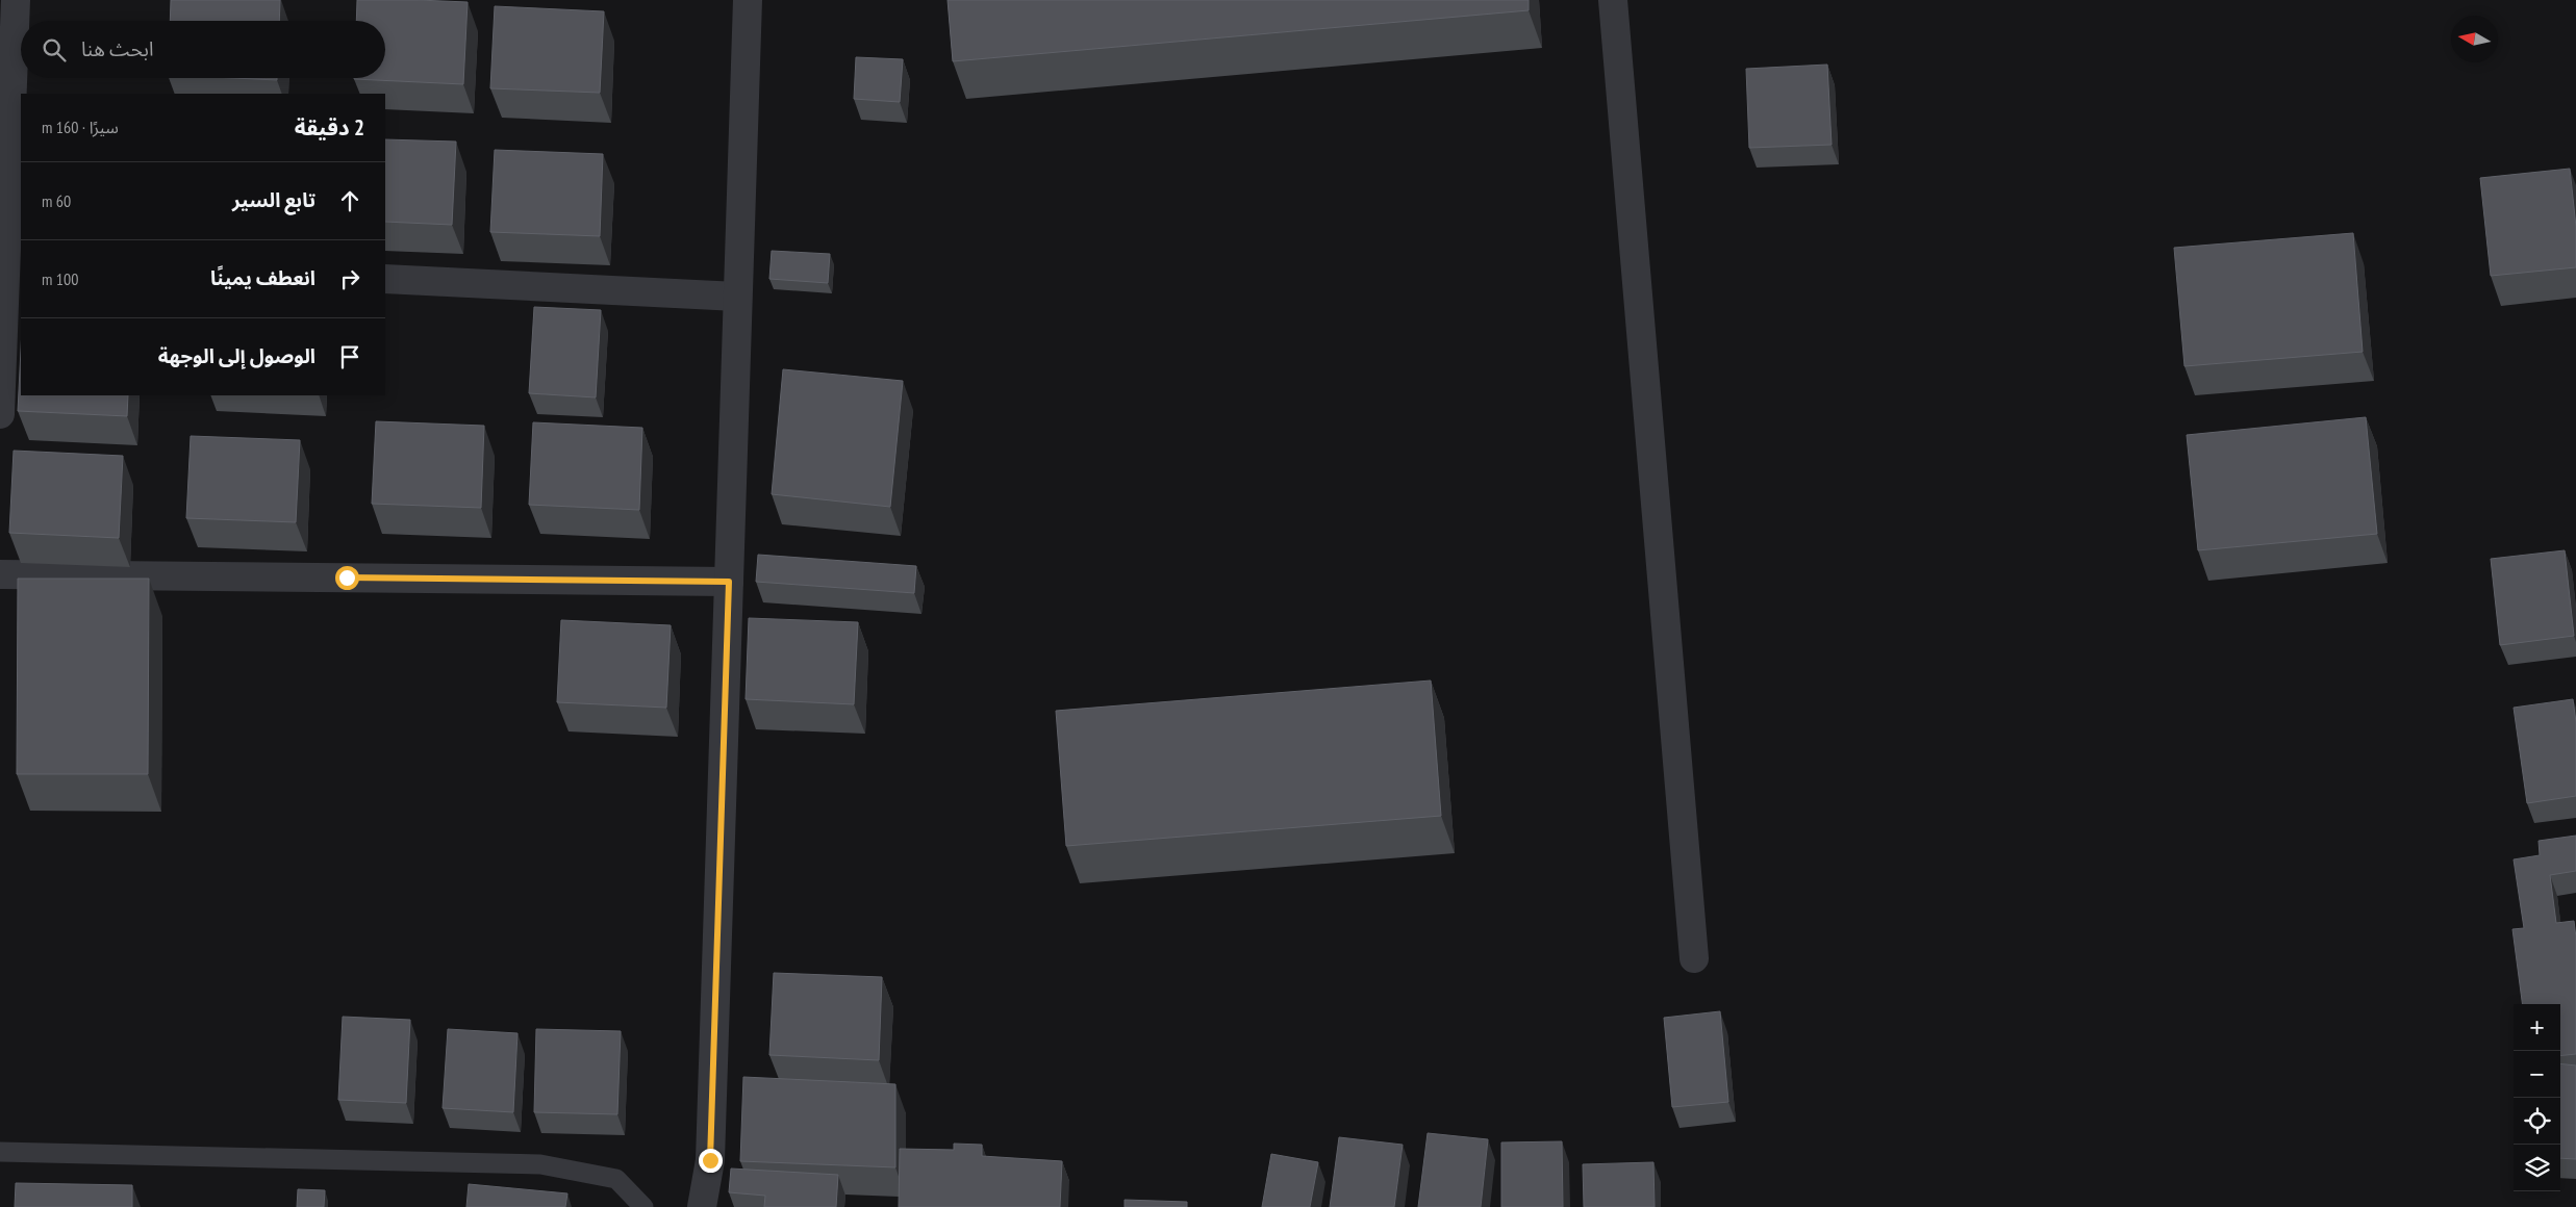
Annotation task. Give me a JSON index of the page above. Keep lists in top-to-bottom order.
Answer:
{
  "north": "left",
  "page": {
    "search": "ابحث هنا",
    "heading": ["2 دقيقة", "سيرًا · 160 m"],
    "list": [
      ["تابع السير", "60 m"],
      ["انعطف يمينًا", "100 m"],
      "الوصول إلى الوجهة"
    ],
    "map_buttons": ["+", "−"]
  }
}
